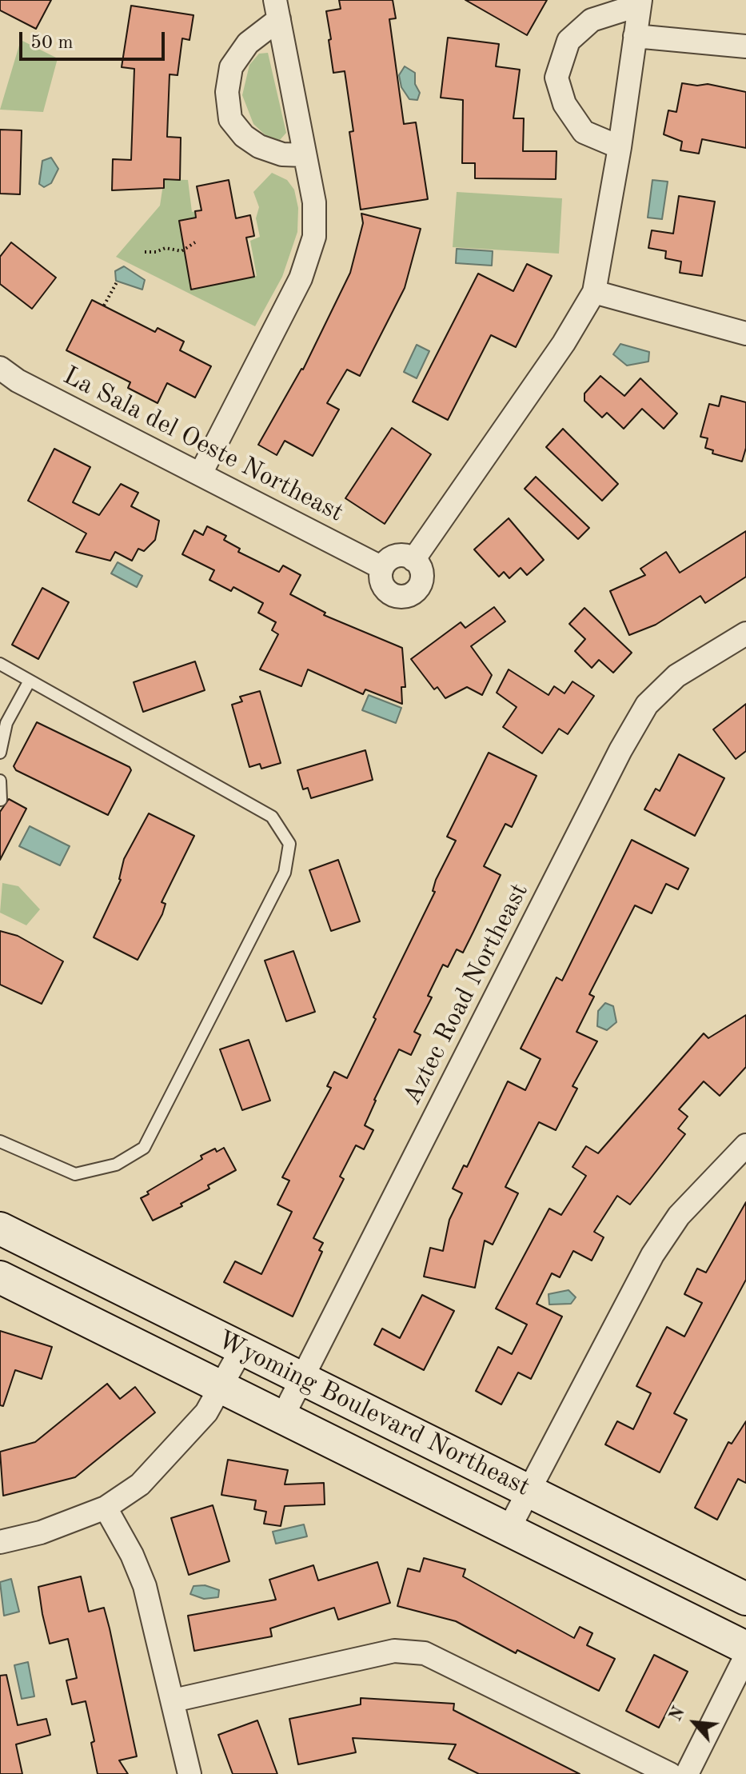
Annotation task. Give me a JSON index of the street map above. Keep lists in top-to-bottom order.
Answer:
{
  "streets": {
    "main road": ["Wyoming Boulevard Northeast"],
    "street": ["La Sala del Oeste Northeast", "Aztec Road Northeast"]
  },
  "crossings": [
    ["Aztec Road Northeast", "Wyoming Boulevard Northeast"]
  ],
  "scale_bar": "50 m",
  "north": "top left"
}
